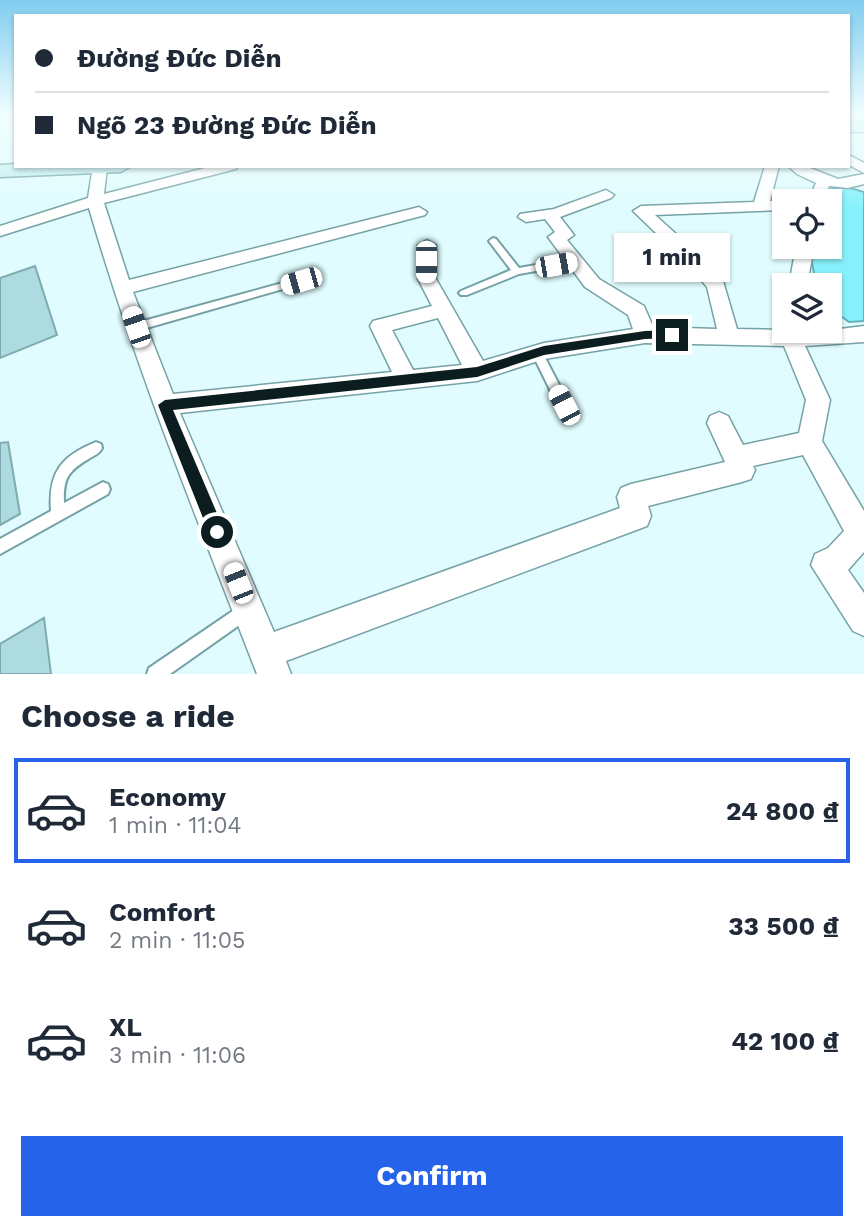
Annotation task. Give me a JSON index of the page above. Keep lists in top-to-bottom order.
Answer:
{
  "page": {
    "banner": ["Đường Đức Diễn", "Ngõ 23 Đường Đức Diễn"],
    "bubble": "1 min",
    "heading": "Choose a ride",
    "list": [
      {
        "name": "Economy",
        "note": "1 min · 11:04",
        "value": "24 800 ₫"
      },
      {
        "name": "Comfort",
        "note": "2 min · 11:05",
        "value": "33 500 ₫"
      },
      {
        "name": "XL",
        "note": "3 min · 11:06",
        "value": "42 100 ₫"
      }
    ],
    "buttons": "Confirm"
  }
}
